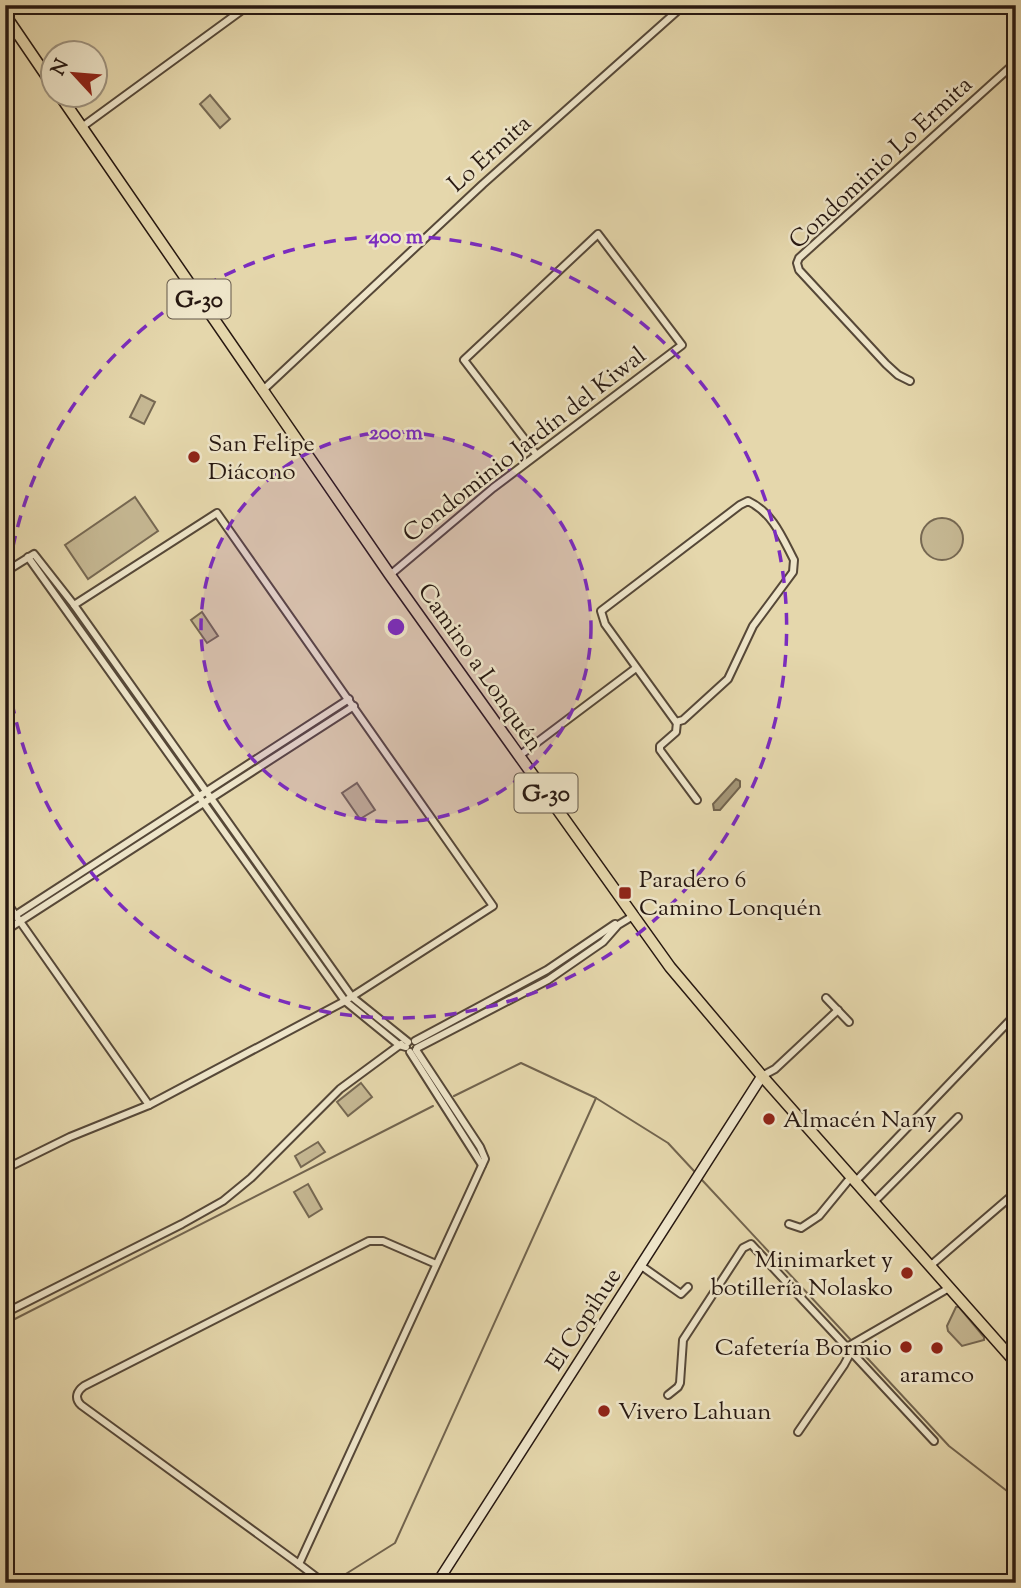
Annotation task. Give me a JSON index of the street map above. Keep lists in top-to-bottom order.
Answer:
{
  "streets": {
    "main road": ["G-30", "Camino a Lonquén", "El Copihue"],
    "street": ["Lo Ermita", "Condominio Lo Ermita", "Condominio Jardín del Kiwal"]
  },
  "crossings": [
    ["Lo Ermita", "Camino a Lonquén"],
    ["Condominio Jardín del Kiwal", "Camino a Lonquén"],
    ["Camino a Lonquén", "El Copihue"]
  ],
  "places": {
    "other": [
      "San Felipe Diácono",
      "Almacén Nany",
      "Minimarket y botillería Nolasko",
      "Cafetería Bormio",
      "aramco",
      "Vivero Lahuan"
    ],
    "transit": ["Paradero 6 Camino Lonquén"]
  },
  "north": "top left",
  "rings": ["400 m", "200 m"]
}
